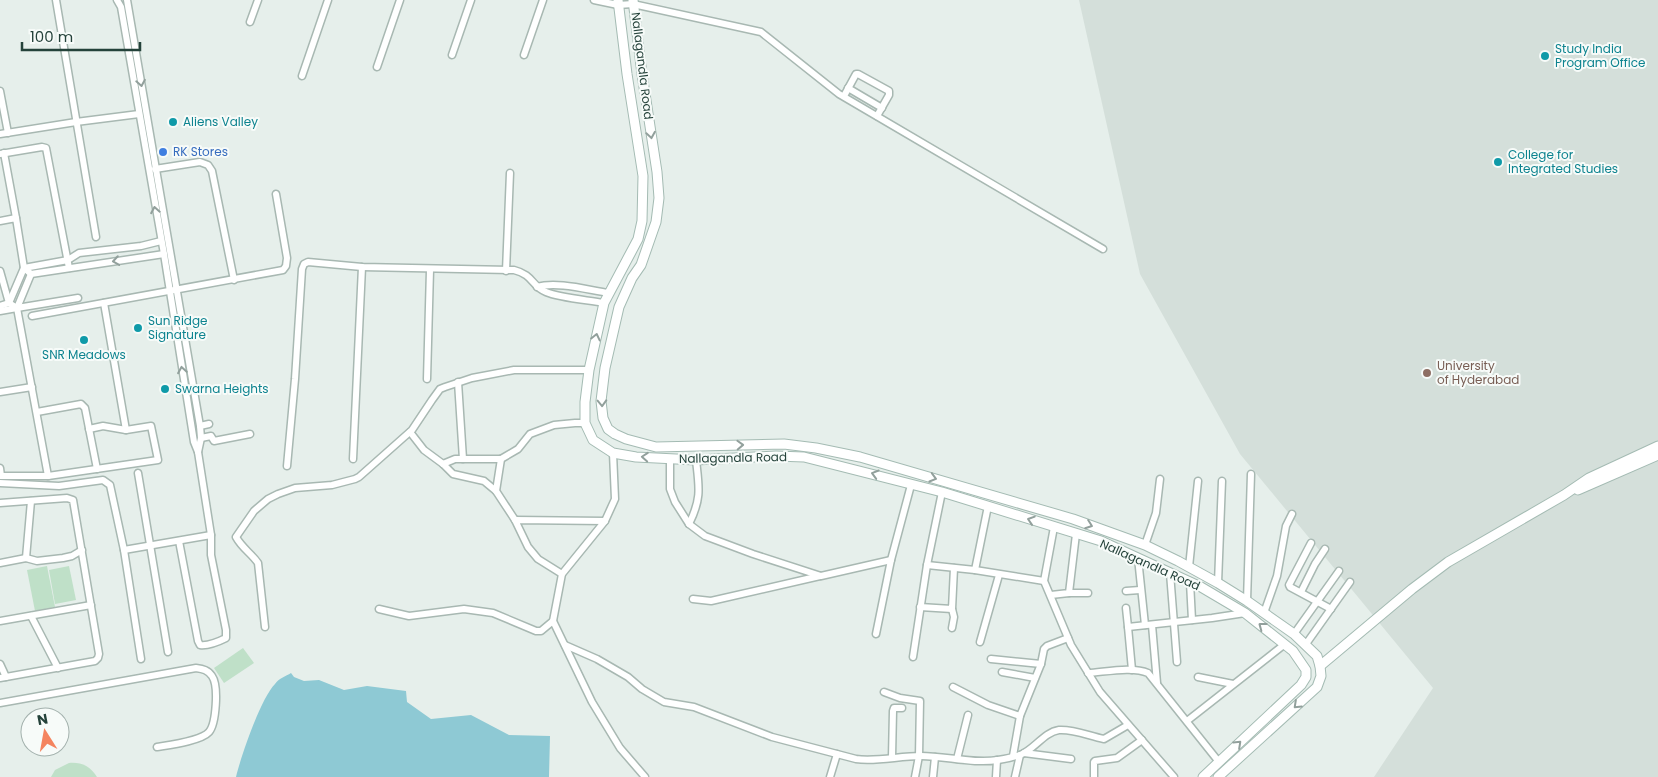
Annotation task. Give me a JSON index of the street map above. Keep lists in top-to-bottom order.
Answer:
{
  "streets": {
    "main road": ["Nallagandla Road"]
  },
  "places": [
    "Study India Program Office",
    "Aliens Valley",
    "RK Stores",
    "College for Integrated Studies",
    "Sun Ridge Signature",
    "SNR Meadows",
    "University of Hyderabad",
    "Swarna Heights"
  ],
  "scale_bar": "100 m",
  "north": "top"
}
